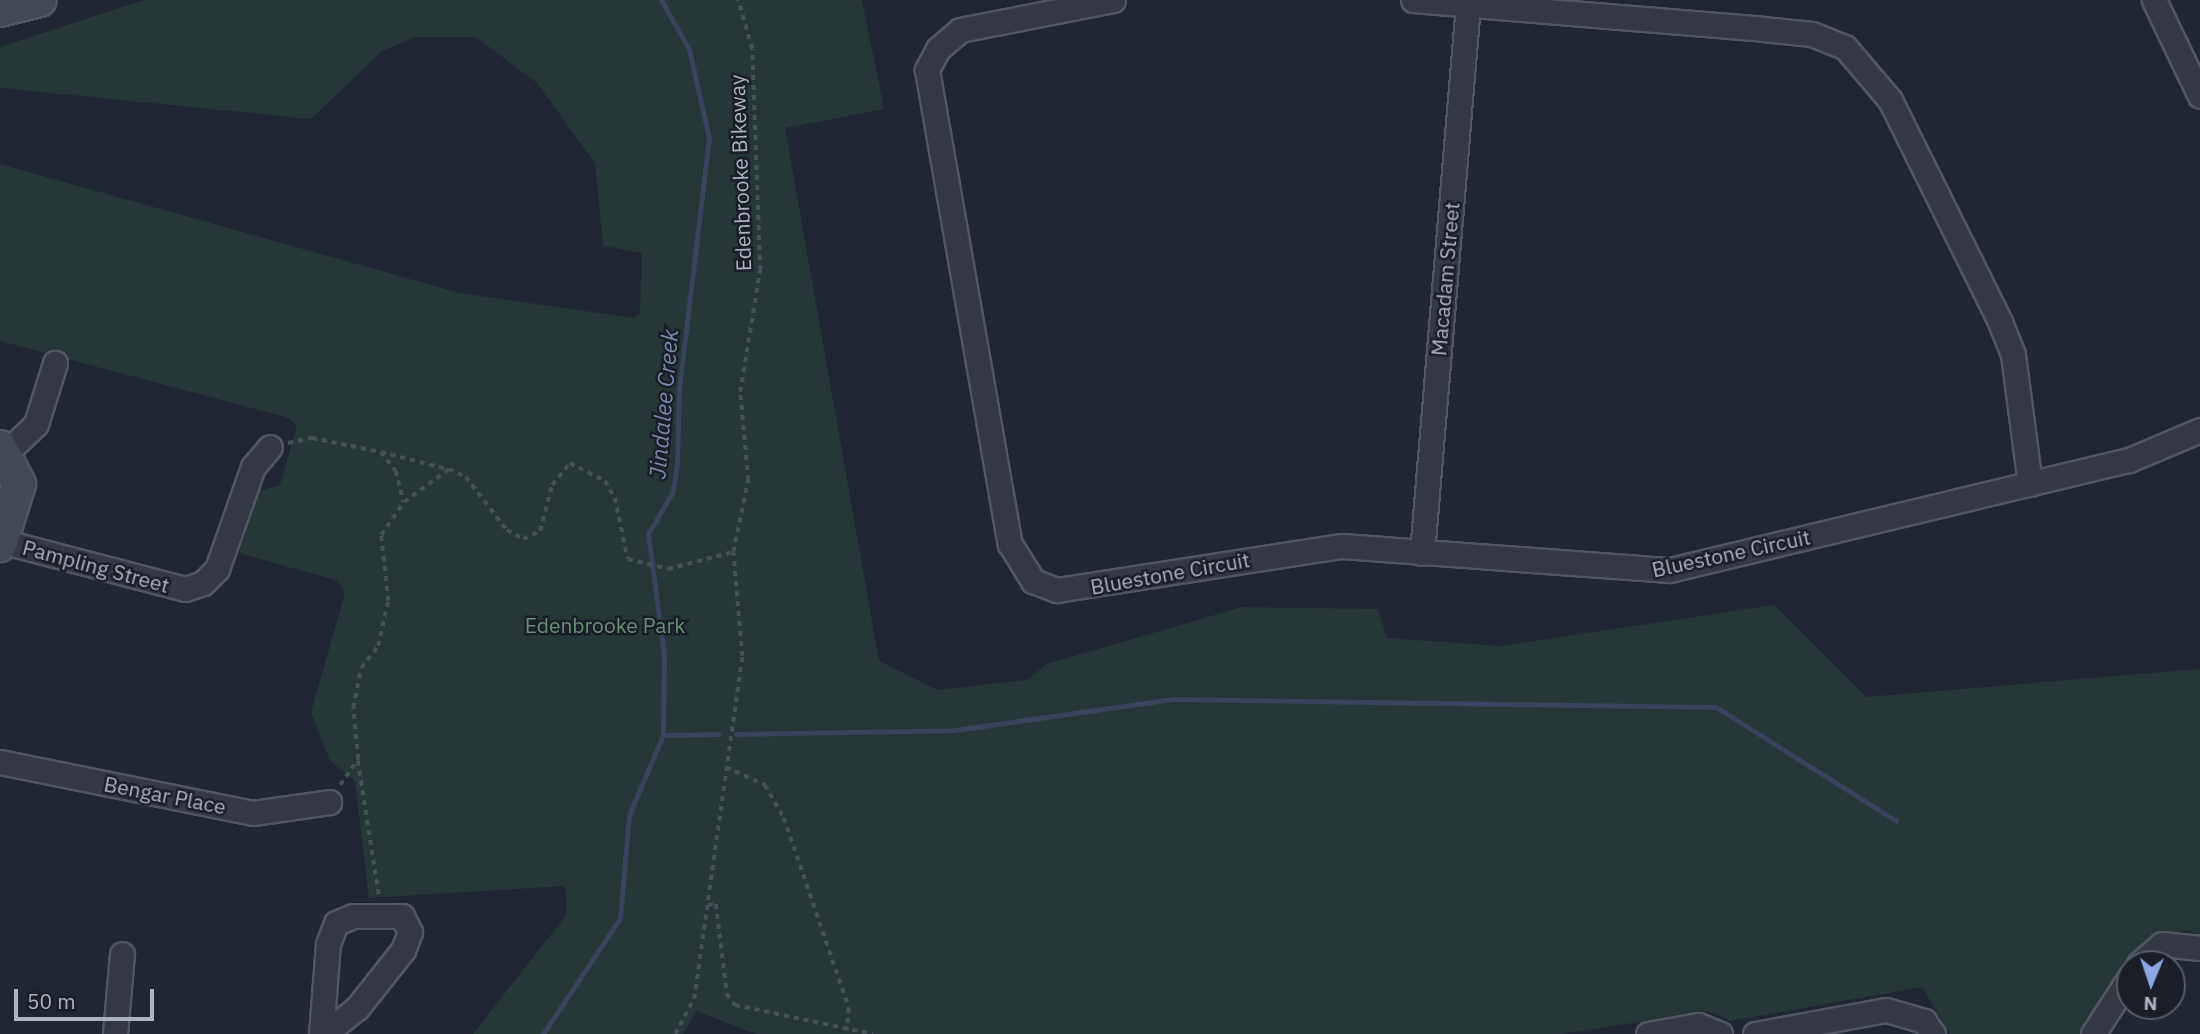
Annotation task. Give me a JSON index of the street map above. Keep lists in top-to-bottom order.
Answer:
{
  "streets": {
    "street": [
      "Macadam Street",
      "Bluestone Circuit",
      "Pampling Street",
      "Bengar Place"
    ],
    "path": ["Edenbrooke Bikeway"]
  },
  "crossings": [
    ["Macadam Street", "Bluestone Circuit"]
  ],
  "water": ["Jindalee Creek"],
  "parks": ["Edenbrooke Park"],
  "scale_bar": "50 m",
  "north": "bottom"
}
